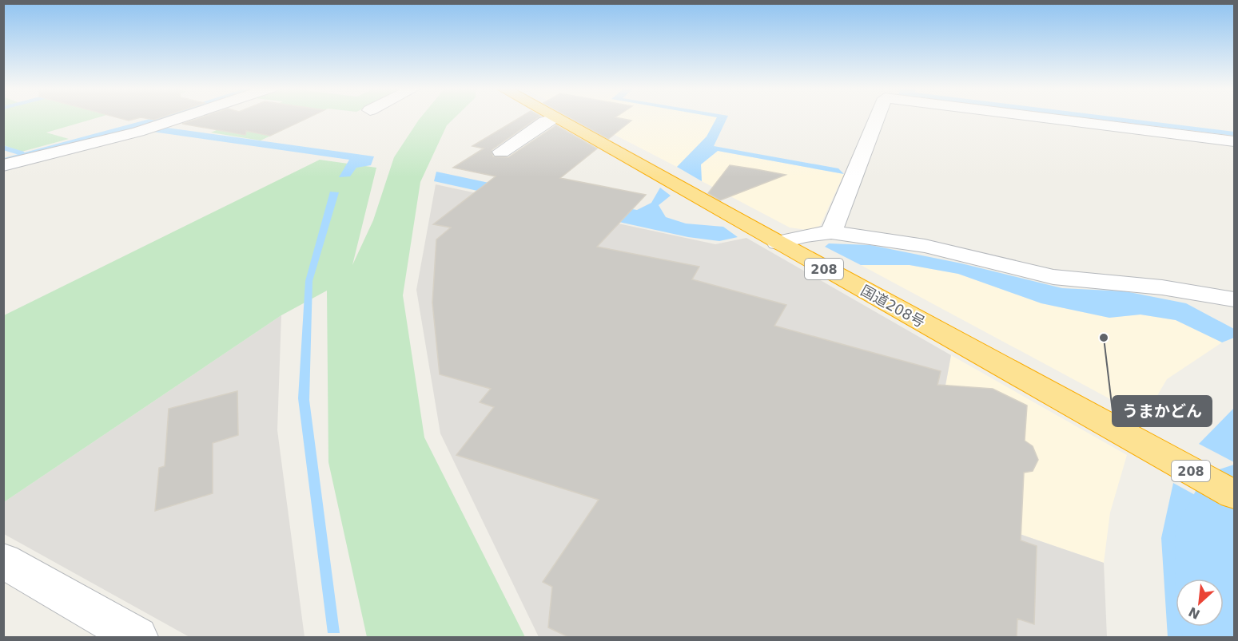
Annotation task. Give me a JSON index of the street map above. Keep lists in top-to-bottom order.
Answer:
{
  "streets": {
    "highway": ["208", "国道208号"]
  },
  "places": ["うまかどん"],
  "north": "bottom left"
}
